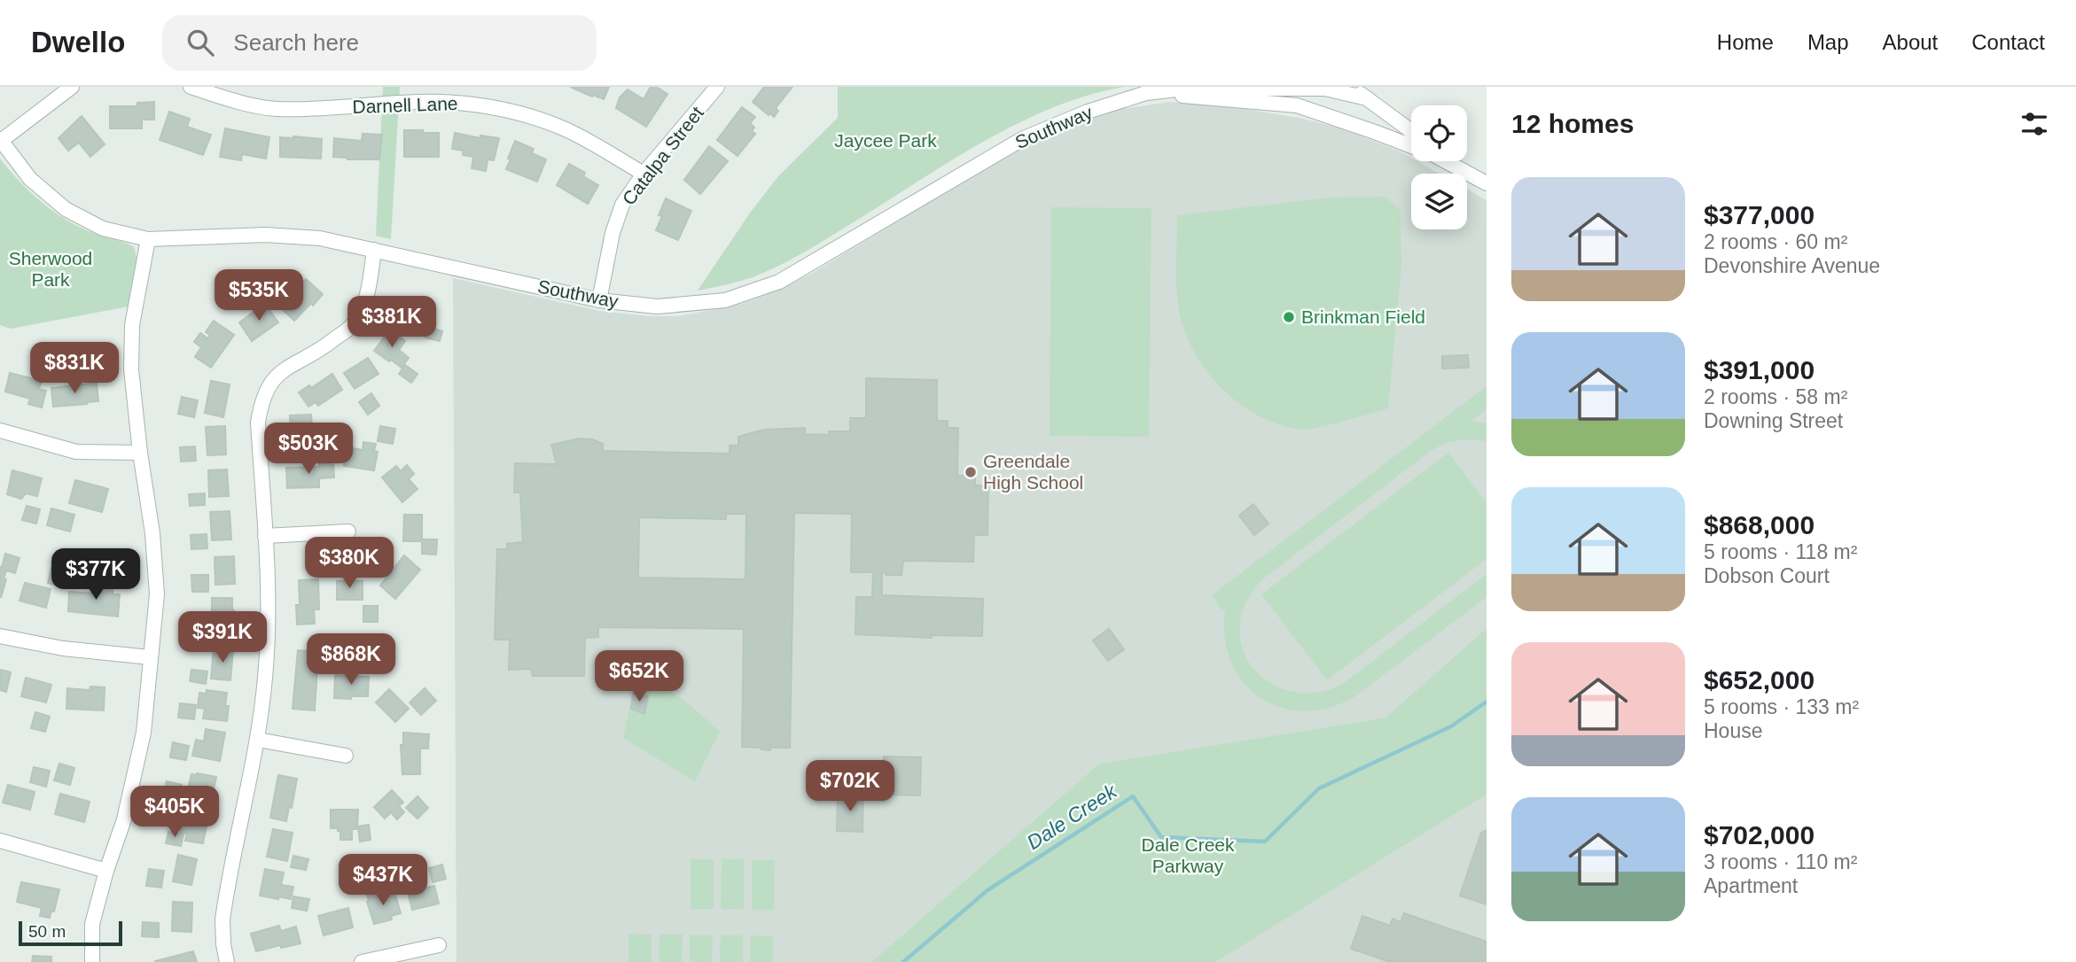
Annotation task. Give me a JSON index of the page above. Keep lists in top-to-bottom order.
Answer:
{
  "streets": {
    "street": ["Darnell Lane", "Southway", "Catalpa Street"]
  },
  "crossings": [
    ["Darnell Lane", "Catalpa Street"],
    ["Southway", "Catalpa Street"]
  ],
  "water": ["Dale Creek"],
  "parks": ["Jaycee Park", "Sherwood Park", "Dale Creek Parkway"],
  "places": ["Brinkman Field", "Greendale High School"],
  "scale_bar": "50 m",
  "page": {
    "header": "Dwello",
    "search": "Search here",
    "nav": [
      "Home",
      "Map",
      "About",
      "Contact"
    ],
    "heading": "12 homes",
    "list": [
      {
        "name": "$377,000",
        "note": "2 rooms · 60 m² · Devonshire Avenue"
      },
      {
        "name": "$391,000",
        "note": "2 rooms · 58 m² · Downing Street"
      },
      {
        "name": "$868,000",
        "note": "5 rooms · 118 m² · Dobson Court"
      },
      {
        "name": "$652,000",
        "note": "5 rooms · 133 m² · House"
      },
      {
        "name": "$702,000",
        "note": "3 rooms · 110 m² · Apartment"
      }
    ],
    "price": [
      "$535K",
      "$381K",
      "$831K",
      "$503K",
      "$380K",
      "$377K",
      "$391K",
      "$868K",
      "$652K",
      "$702K",
      "$405K",
      "$437K"
    ],
    "scale": "50 m"
  }
}
